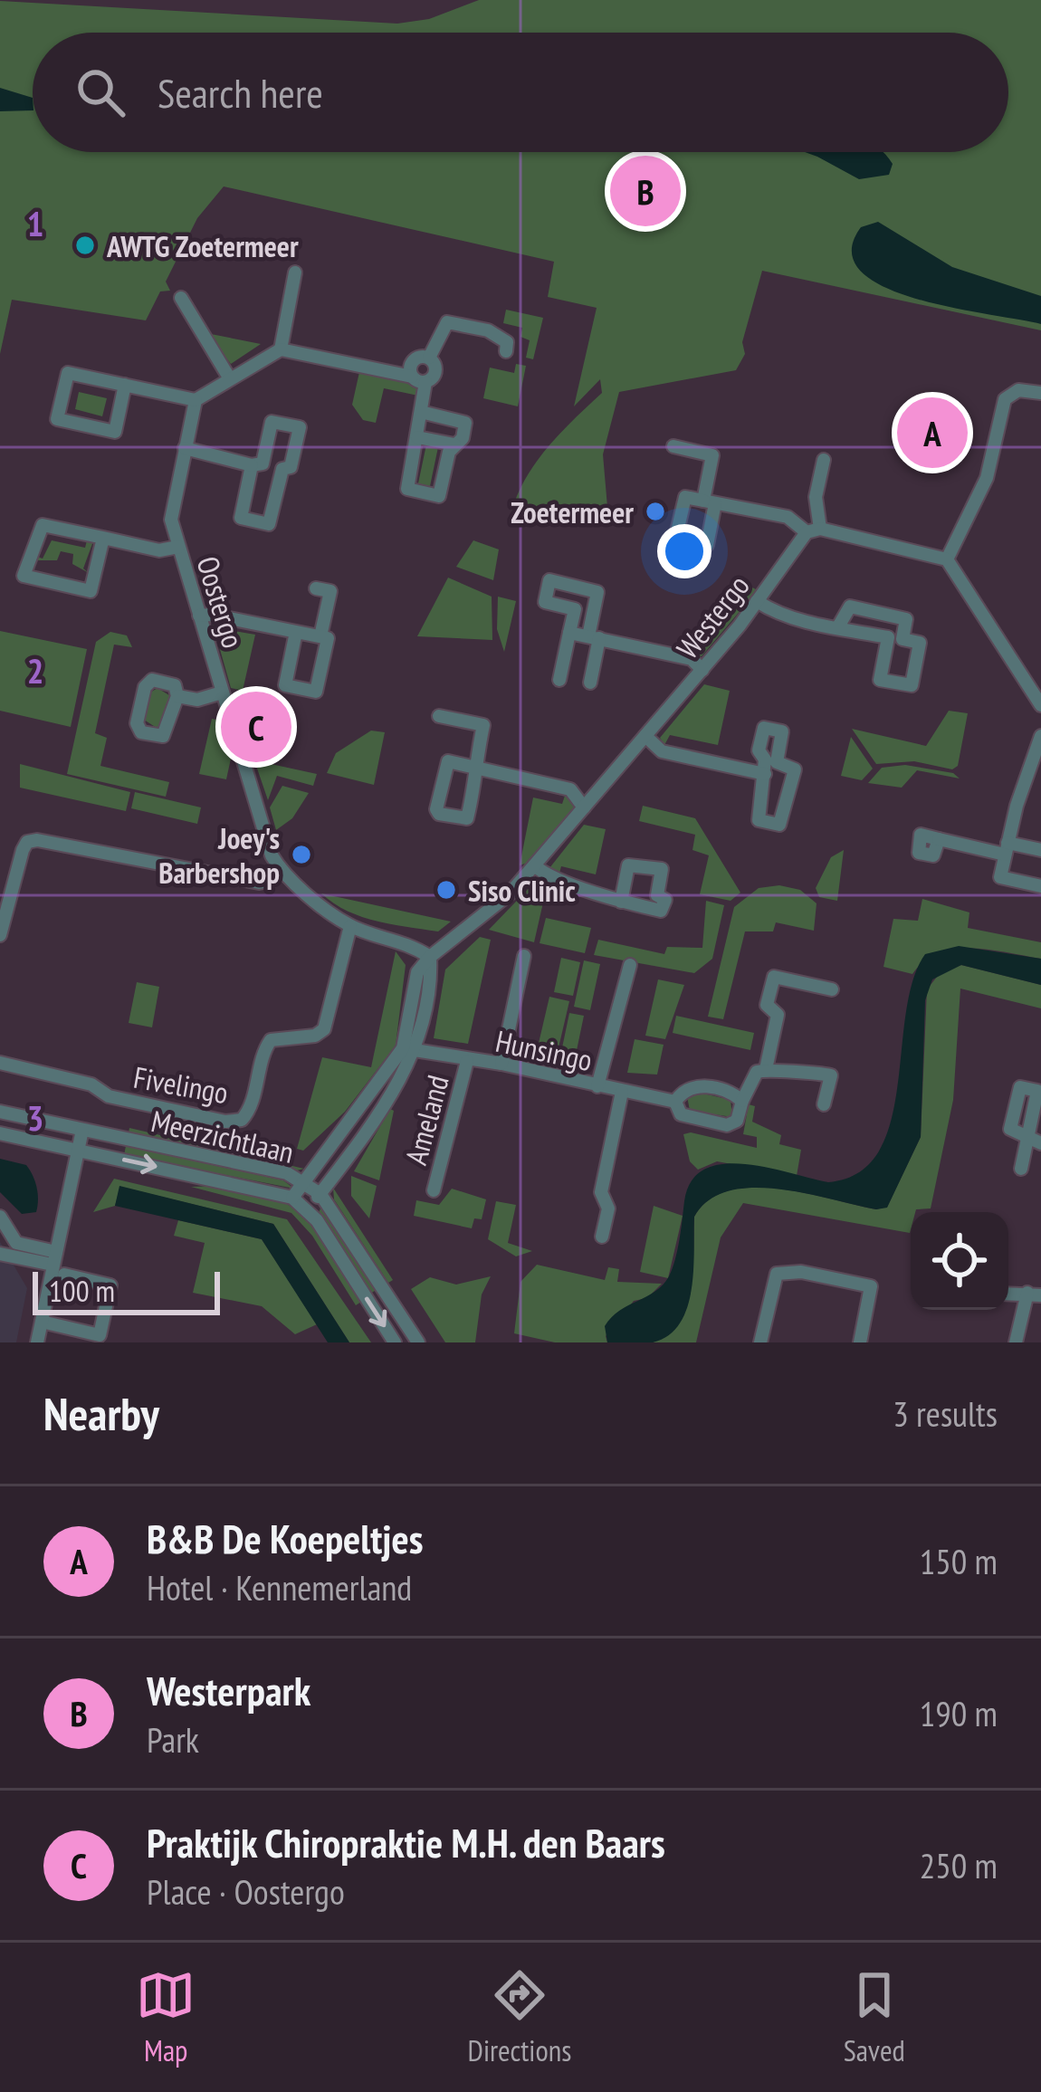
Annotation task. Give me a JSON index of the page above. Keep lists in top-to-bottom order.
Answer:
{
  "streets": {
    "street": [
      "Oostergo",
      "Westergo",
      "Hunsingo",
      "Fivelingo",
      "Ameland",
      "Meerzichtlaan"
    ]
  },
  "crossings": [
    ["Oostergo", "Westergo"],
    ["Oostergo", "Fivelingo"],
    ["Hunsingo", "Ameland"]
  ],
  "places": [
    "AWTG Zoetermeer",
    "Zoetermeer",
    "Joey's Barbershop",
    "Siso Clinic"
  ],
  "scale_bar": "100 m",
  "page": {
    "search": "Search here",
    "pins": ["B", "A", "C"],
    "scale": "100 m",
    "heading": ["Nearby", "3 results"],
    "list": [
      {
        "mark": "A",
        "name": "B&B De Koepeltjes",
        "note": "Hotel · Kennemerland",
        "value": "150 m"
      },
      {
        "mark": "B",
        "name": "Westerpark",
        "note": "Park",
        "value": "190 m"
      },
      {
        "mark": "C",
        "name": "Praktijk Chiropraktie M.H. den Baars",
        "note": "Place · Oostergo",
        "value": "250 m"
      }
    ],
    "nav": ["Map", "Directions", "Saved"]
  },
  "grid": {
    "rows": ["1", "2", "3"]
  }
}
